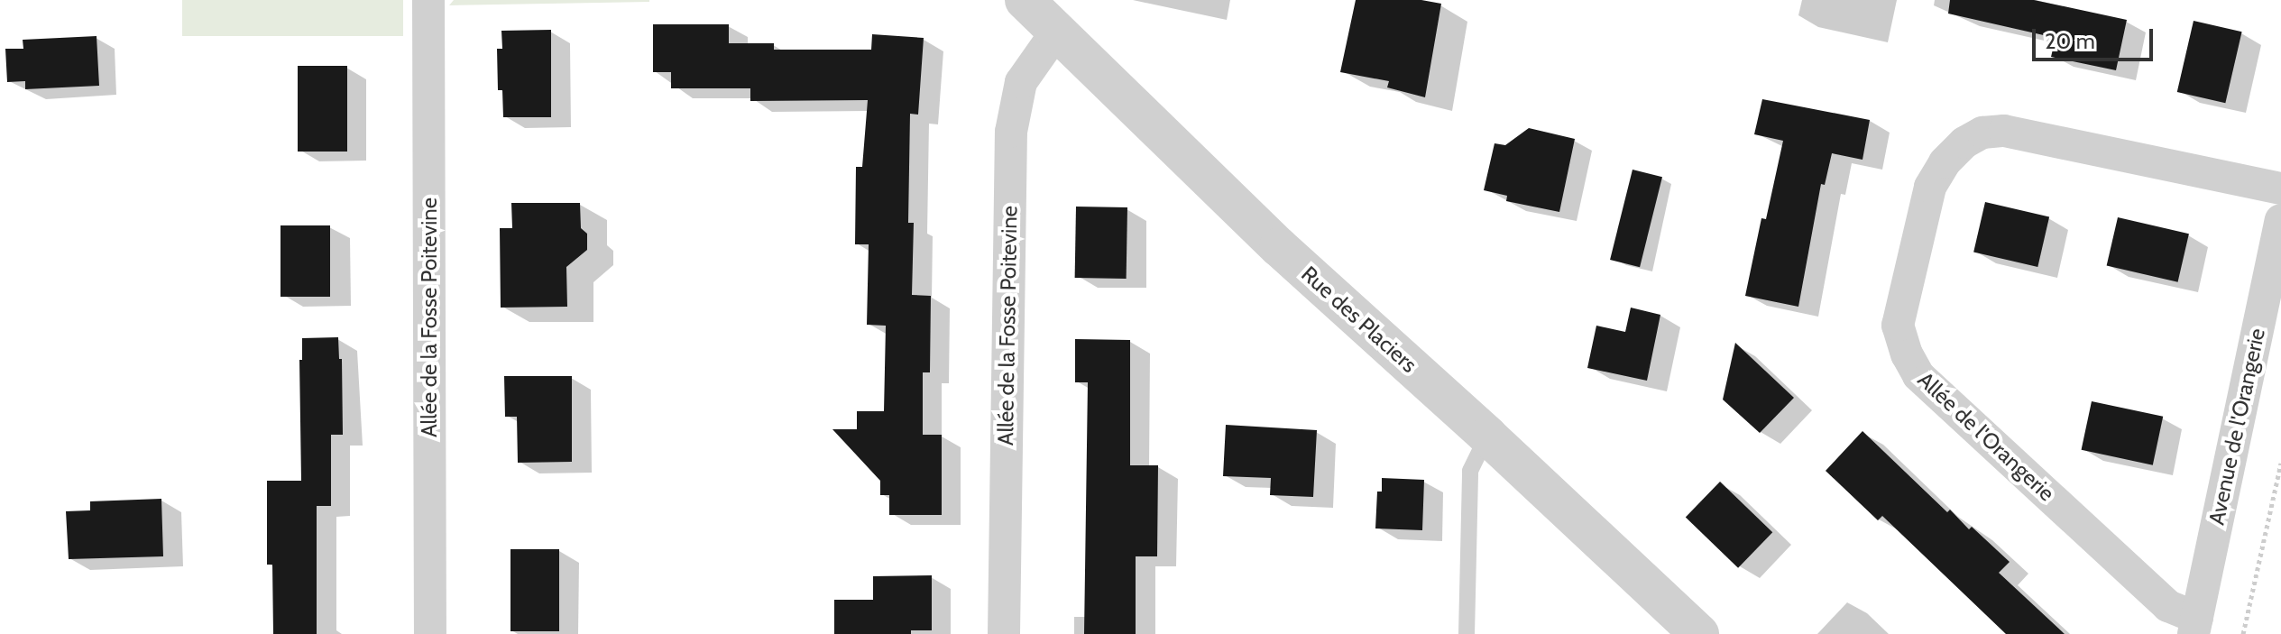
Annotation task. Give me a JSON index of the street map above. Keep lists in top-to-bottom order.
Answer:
{
  "streets": {
    "street": [
      "Allée de la Fosse Poitevine",
      "Rue des Placiers",
      "Avenue de l'Orangerie",
      "Allée de l'Orangerie"
    ]
  },
  "crossings": [
    ["Allée de la Fosse Poitevine", "Rue des Placiers"],
    ["Avenue de l'Orangerie", "Allée de l'Orangerie"]
  ],
  "scale_bar": "20 m"
}
